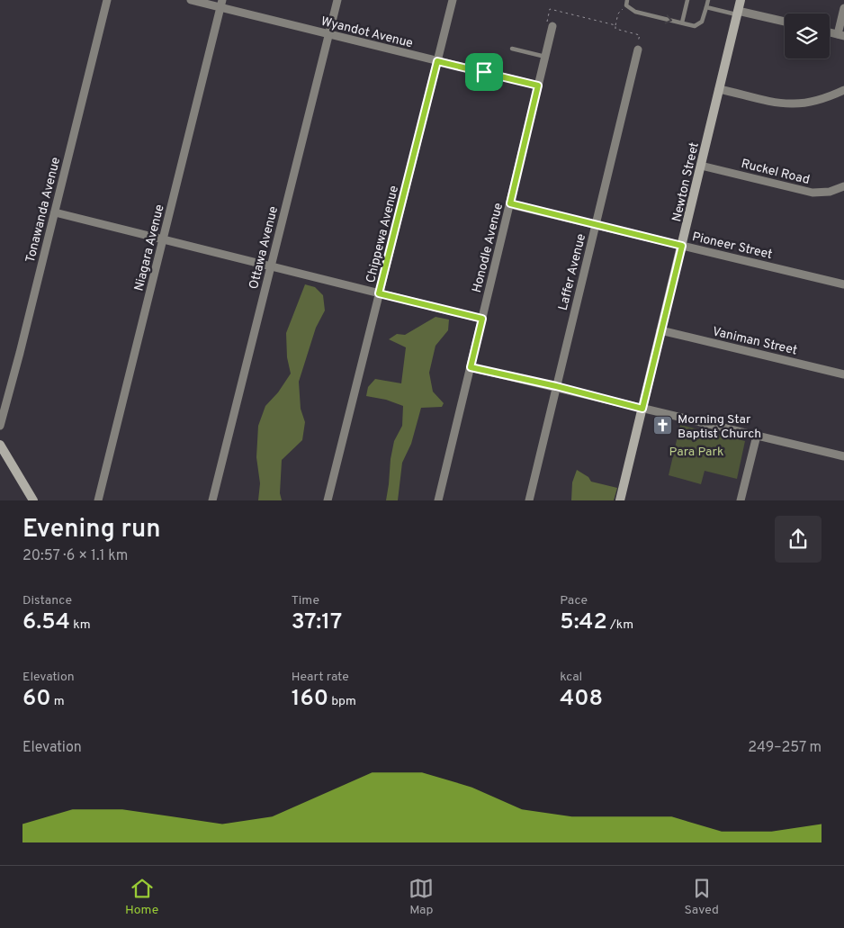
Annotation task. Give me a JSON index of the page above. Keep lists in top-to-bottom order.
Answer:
{
  "streets": {
    "street": [
      "Wyandot Avenue",
      "Ruckel Road",
      "Newton Street",
      "Tonawanda Avenue",
      "Chippewa Avenue",
      "Pioneer Street",
      "Niagara Avenue",
      "Ottawa Avenue",
      "Honodle Avenue",
      "Laffer Avenue",
      "Vaniman Street"
    ]
  },
  "crossings": [
    ["Wyandot Avenue", "Chippewa Avenue"],
    ["Wyandot Avenue", "Niagara Avenue"],
    ["Wyandot Avenue", "Ottawa Avenue"],
    ["Wyandot Avenue", "Honodle Avenue"],
    ["Ruckel Road", "Newton Street"],
    ["Newton Street", "Pioneer Street"],
    ["Newton Street", "Vaniman Street"],
    ["Pioneer Street", "Honodle Avenue"],
    ["Pioneer Street", "Laffer Avenue"]
  ],
  "parks": ["Para Park"],
  "places": {
    "church": ["Morning Star Baptist Church"]
  },
  "page": {
    "heading": ["Evening run", "20:57 · 6 × 1.1 km"],
    "stats": [
      ["Distance", "6.54 km"],
      ["Time", "37:17"],
      ["Pace", "5:42 /km"],
      ["Elevation", "60 m"],
      ["Heart rate", "160 bpm"],
      ["kcal", "408"]
    ],
    "chart": ["Elevation", "249–257 m"],
    "tabs": ["Home", "Map", "Saved"]
  }
}
